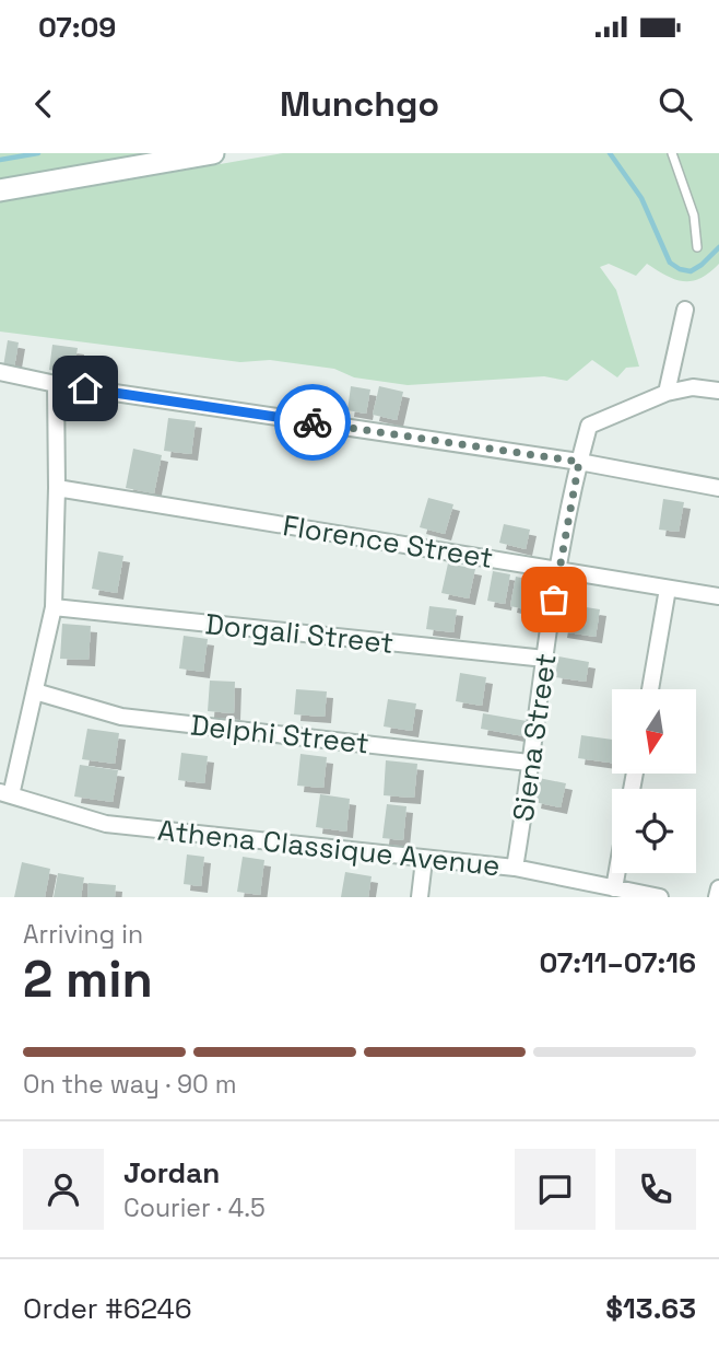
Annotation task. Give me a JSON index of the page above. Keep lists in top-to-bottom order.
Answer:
{
  "streets": {
    "street": [
      "Florence Street",
      "Dorgali Street",
      "Delphi Street",
      "Siena Street",
      "Athena Classique Avenue"
    ]
  },
  "crossings": [
    ["Florence Street", "Siena Street"],
    ["Dorgali Street", "Siena Street"],
    ["Delphi Street", "Siena Street"],
    ["Siena Street", "Athena Classique Avenue"]
  ],
  "north": "bottom",
  "page": {
    "status": "07:09",
    "header": "Munchgo",
    "heading": ["2 min", "Arriving in", "07:11–07:16"],
    "panel": [
      "Jordan",
      "Courier · 4.5",
      "Order #6246",
      "$13.63"
    ],
    "bar": "On the way · 90 m"
  }
}
